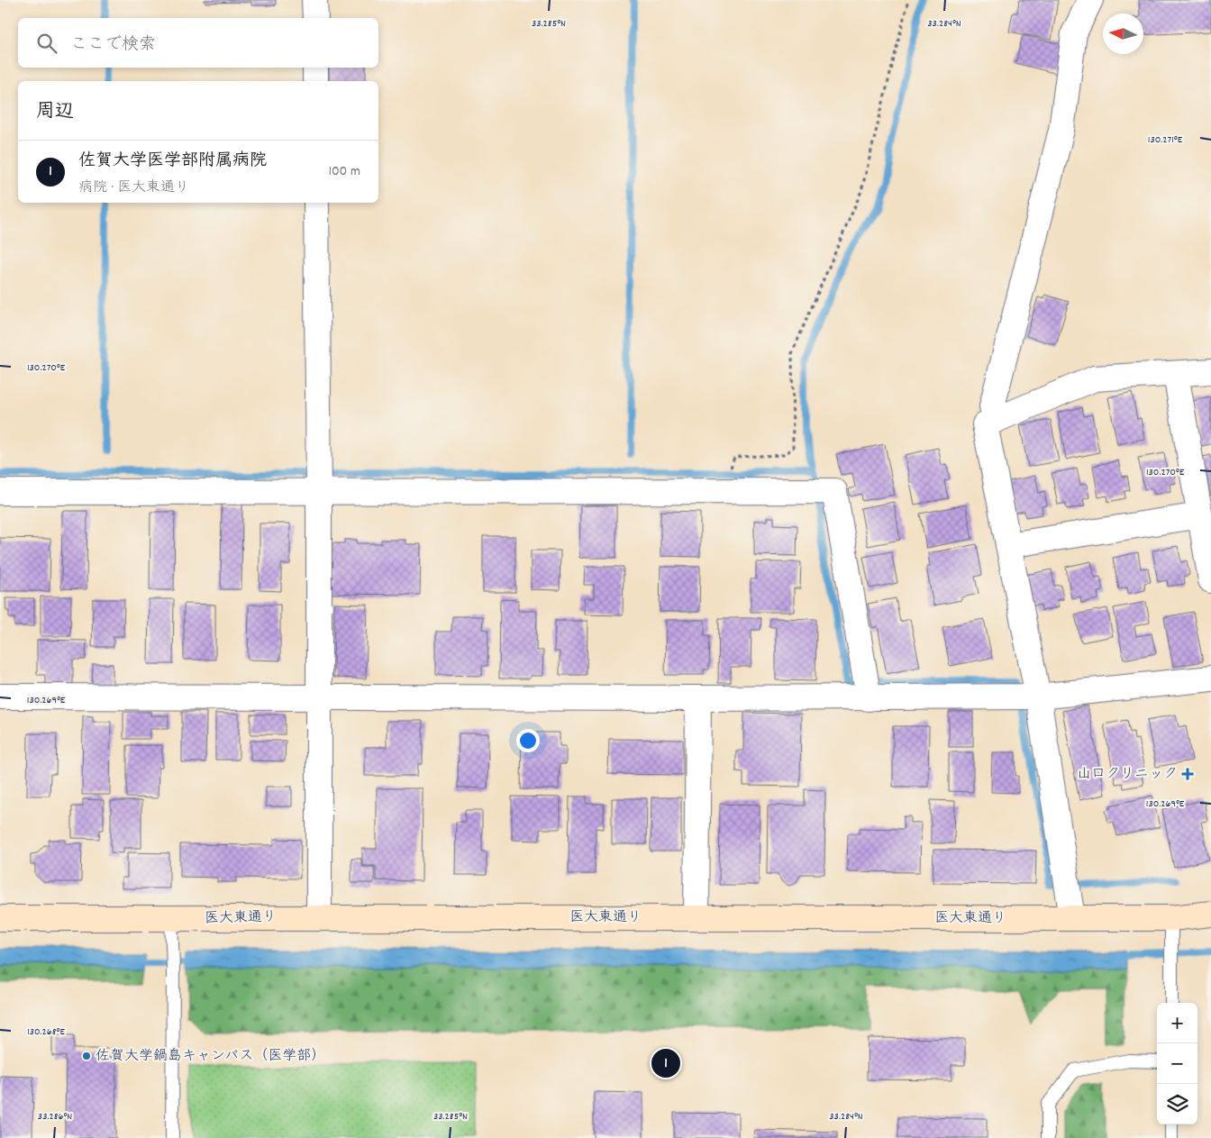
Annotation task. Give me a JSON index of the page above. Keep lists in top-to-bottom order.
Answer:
{
  "streets": {
    "street": ["医大東通り"]
  },
  "places": {
    "health": ["山口クリニック"],
    "other": ["佐賀大学鍋島キャンパス（医学部）"]
  },
  "north": "left",
  "page": {
    "search": "ここで検索",
    "heading": "周辺",
    "list": [
      {
        "mark": "1",
        "name": "佐賀大学医学部附属病院",
        "note": "病院 · 医大東通り",
        "value": "100 m"
      }
    ],
    "map_buttons": ["+", "−"],
    "pins": "1"
  },
  "coordinates": [
    "33.285°N",
    "33.284°N",
    "130.271°E",
    "130.270°E",
    "130.269°E",
    "130.268°E",
    "33.286°N"
  ]
}
